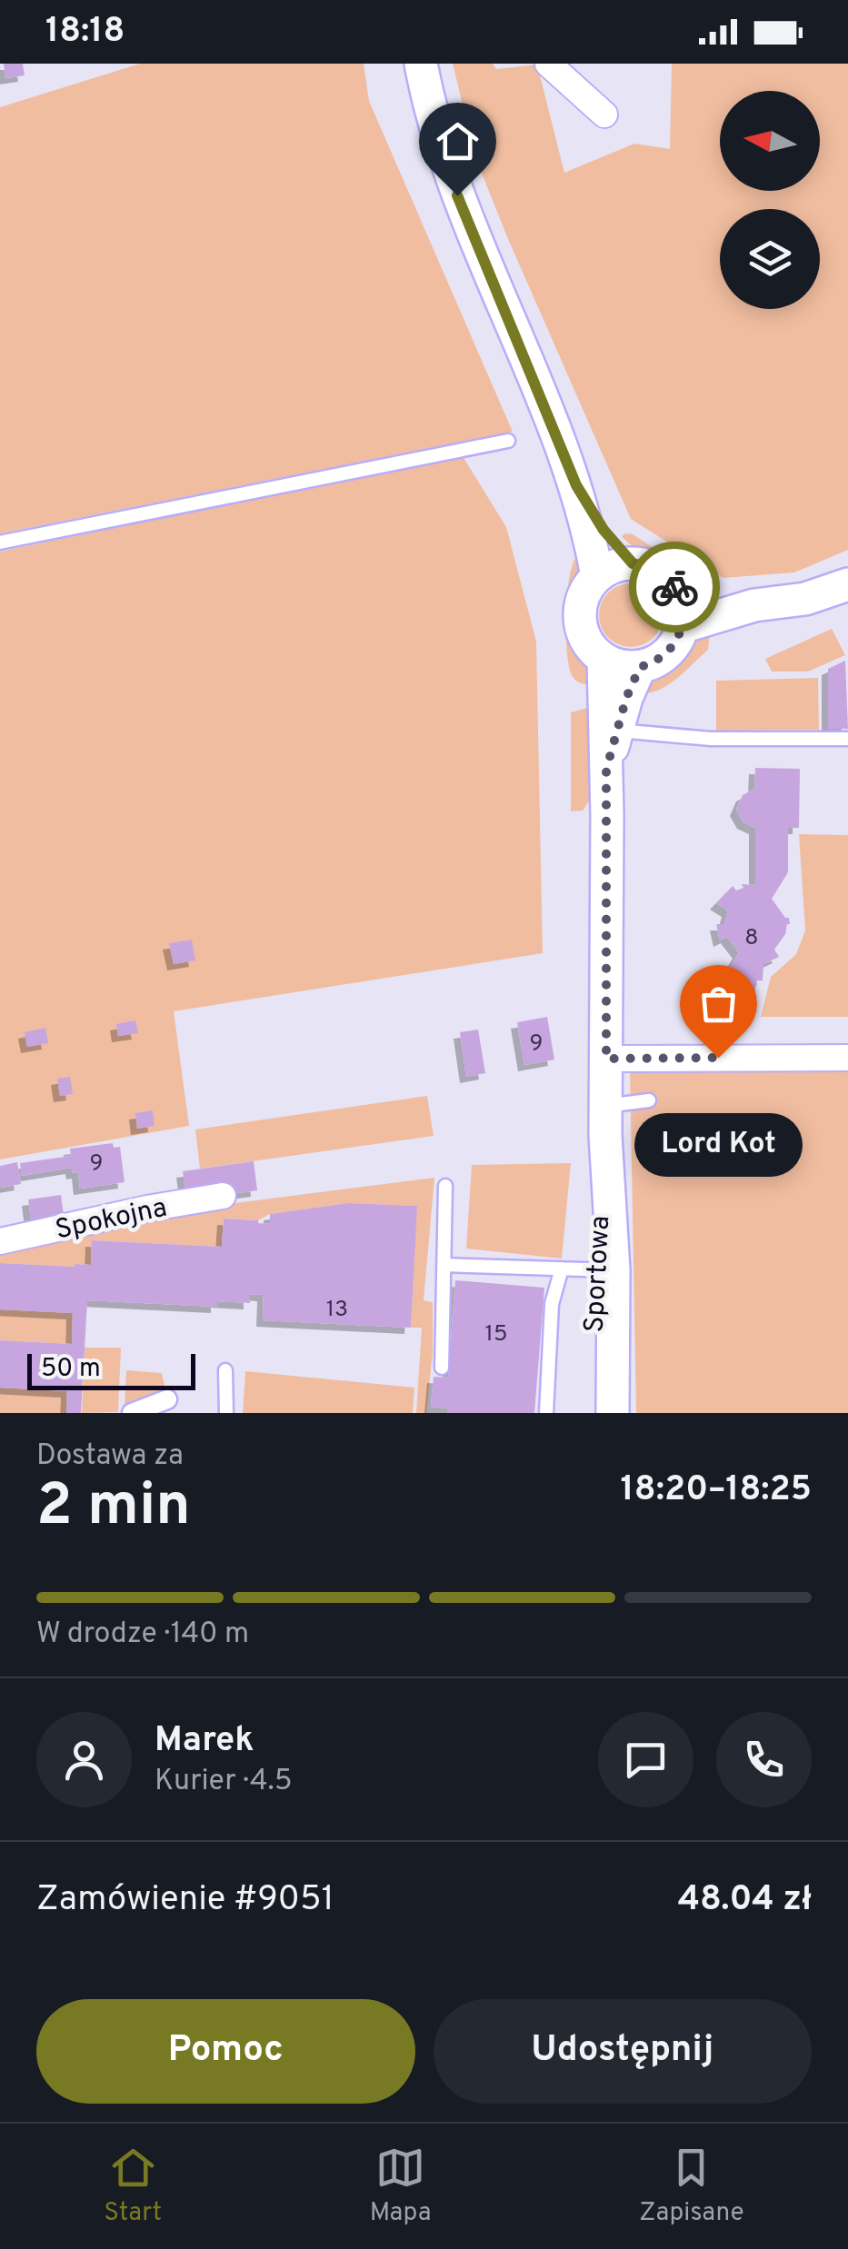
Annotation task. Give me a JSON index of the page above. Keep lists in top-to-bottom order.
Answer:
{
  "streets": {
    "street": ["Spokojna", "Sportowa"]
  },
  "places": ["Lord Kot"],
  "house_numbers": [
    "8",
    "9",
    "9",
    "13",
    "15"
  ],
  "scale_bar": "50 m",
  "north": "left",
  "page": {
    "status": "18:18",
    "bubble": "Lord Kot",
    "scale": "50 m",
    "heading": ["2 min", "Dostawa za", "18:20–18:25"],
    "panel": [
      "Marek",
      "Kurier · 4.5",
      "Zamówienie #9051",
      "48.04 zł"
    ],
    "bar": "W drodze · 140 m",
    "buttons": ["Pomoc", "Udostępnij"],
    "tabs": ["Start", "Mapa", "Zapisane"]
  }
}
